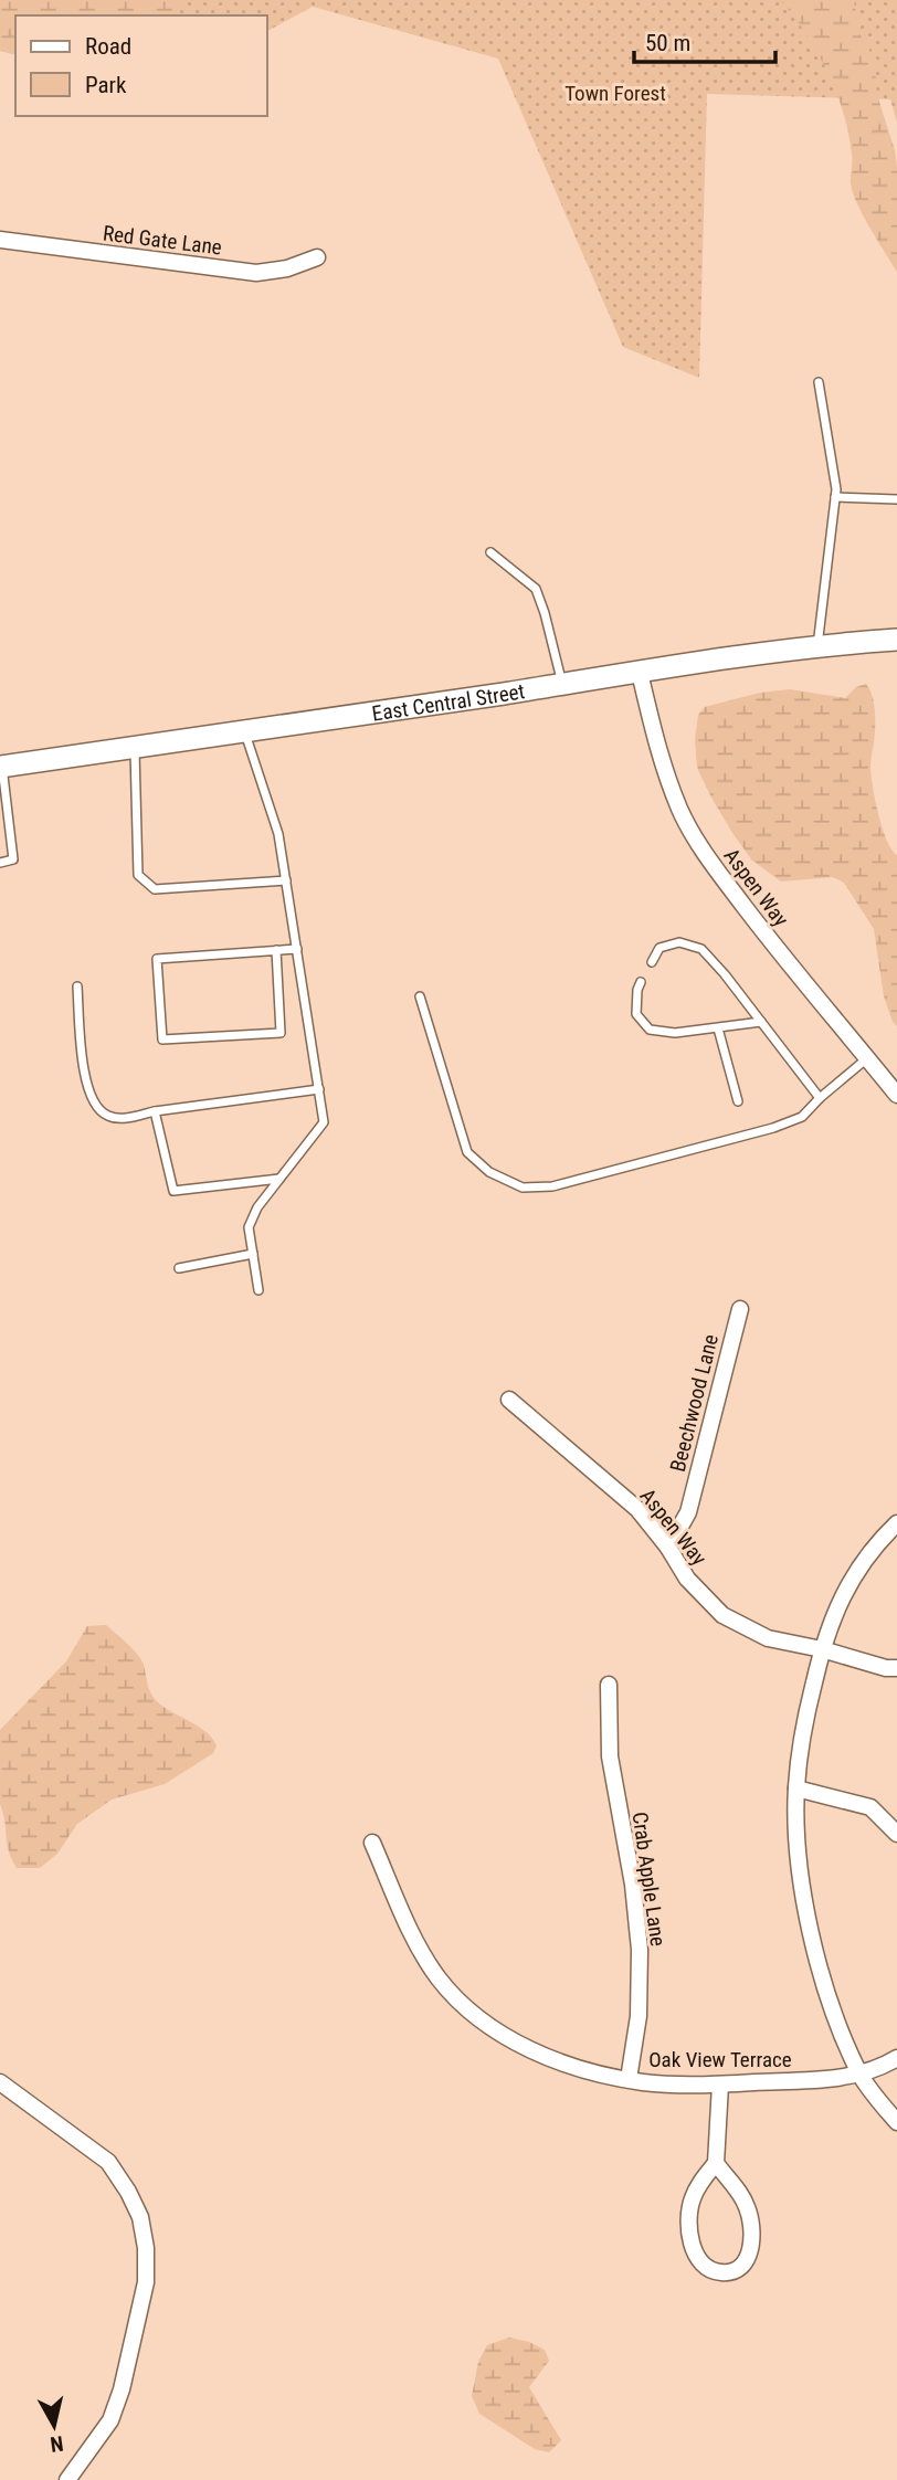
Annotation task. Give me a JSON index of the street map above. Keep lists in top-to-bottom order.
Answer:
{
  "streets": {
    "main road": ["East Central Street"],
    "street": [
      "Red Gate Lane",
      "Aspen Way",
      "Beechwood Lane",
      "Crab Apple Lane",
      "Oak View Terrace"
    ]
  },
  "crossings": [
    ["East Central Street", "Aspen Way"],
    ["Aspen Way", "Beechwood Lane"],
    ["Crab Apple Lane", "Oak View Terrace"]
  ],
  "parks": ["Town Forest"],
  "legend": ["Road", "Park"],
  "scale_bar": "50 m",
  "north": "bottom"
}
